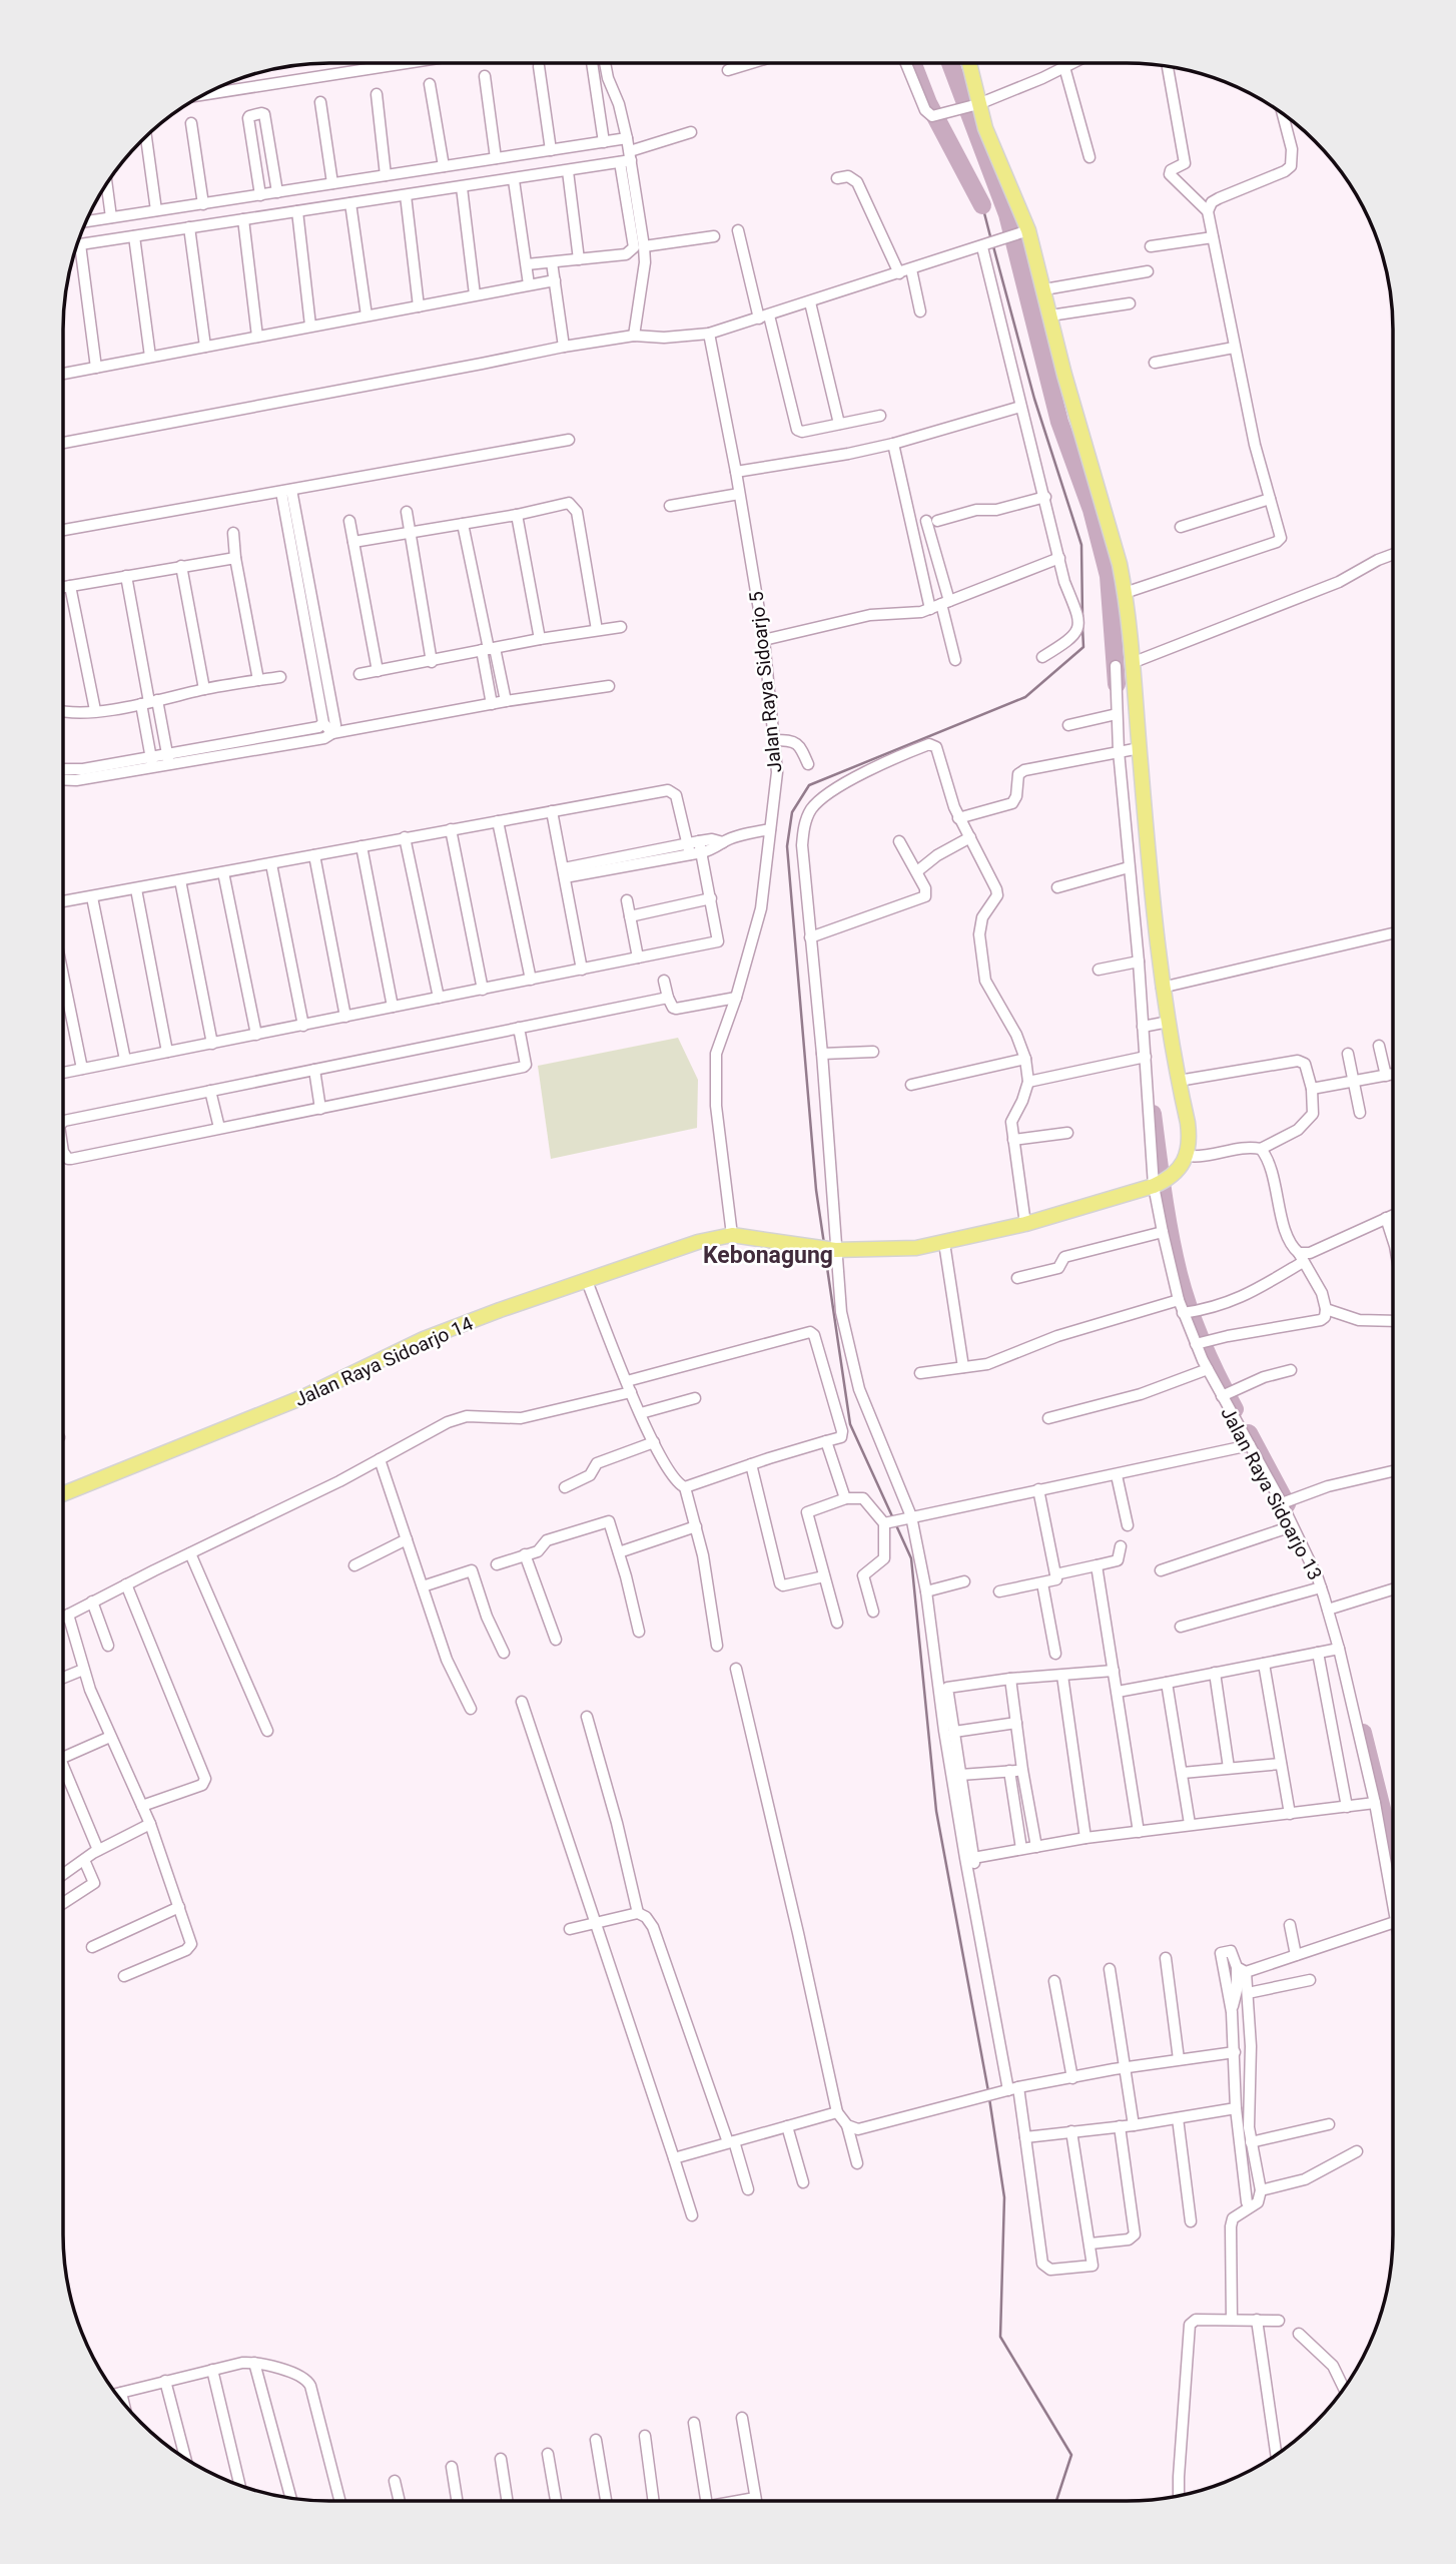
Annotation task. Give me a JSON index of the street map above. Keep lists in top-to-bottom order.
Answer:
{
  "streets": {
    "main road": ["Jalan Raya Sidoarjo 14"],
    "street": ["Jalan Raya Sidoarjo 5", "Jalan Raya Sidoarjo 13"]
  },
  "crossings": [
    ["Jalan Raya Sidoarjo 5", "Jalan Raya Sidoarjo 14"],
    ["Jalan Raya Sidoarjo 14", "Jalan Raya Sidoarjo 13"]
  ],
  "districts": ["Kebonagung"]
}
